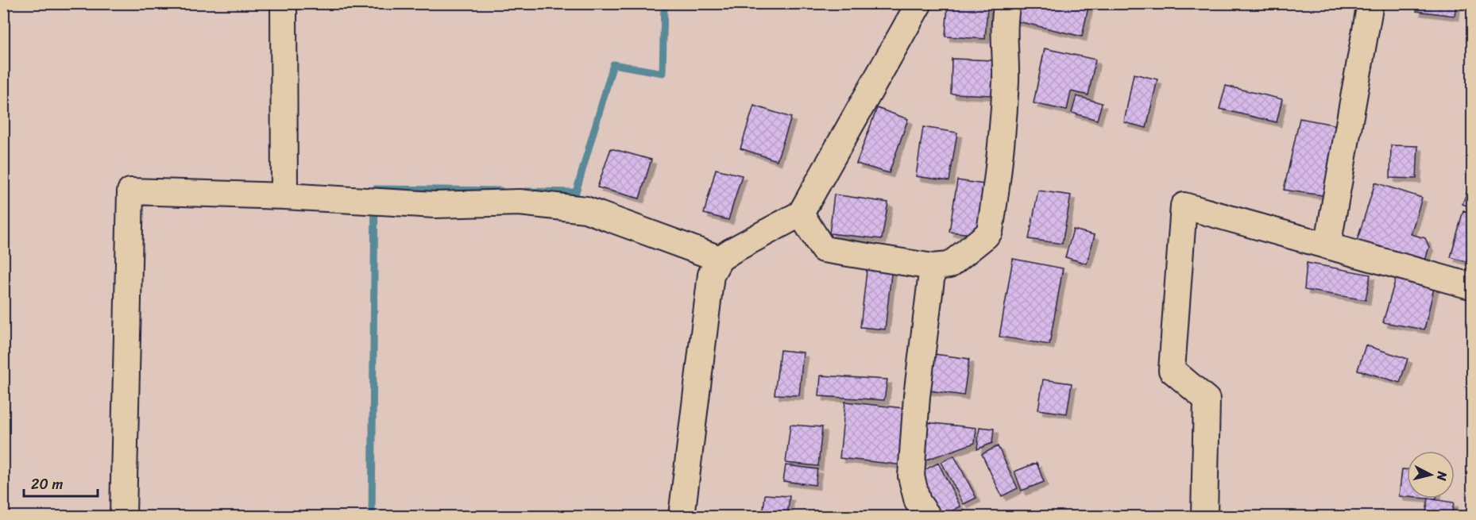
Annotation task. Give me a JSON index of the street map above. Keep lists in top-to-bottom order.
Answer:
{
  "scale_bar": "20 m",
  "north": "right"
}
